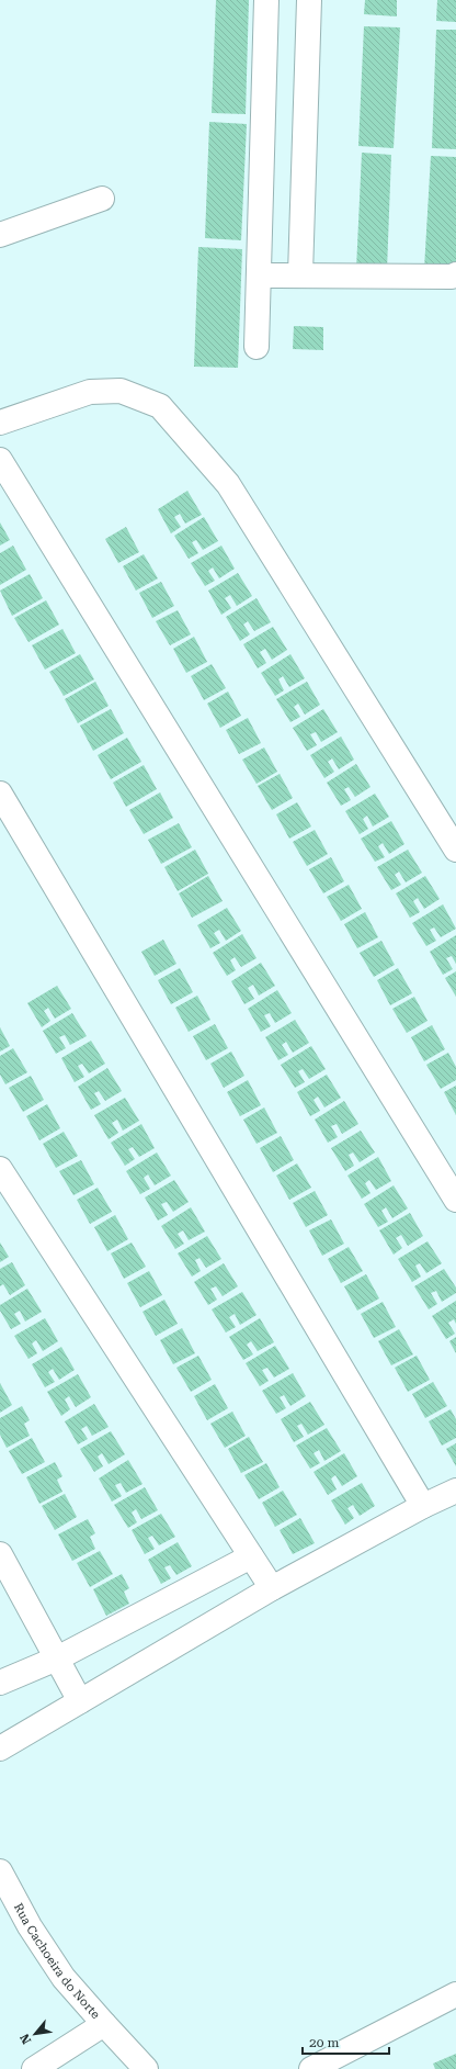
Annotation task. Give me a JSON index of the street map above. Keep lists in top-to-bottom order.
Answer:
{
  "streets": {
    "street": ["Rua Cachoeira do Norte"]
  },
  "scale_bar": "20 m",
  "north": "bottom left"
}
